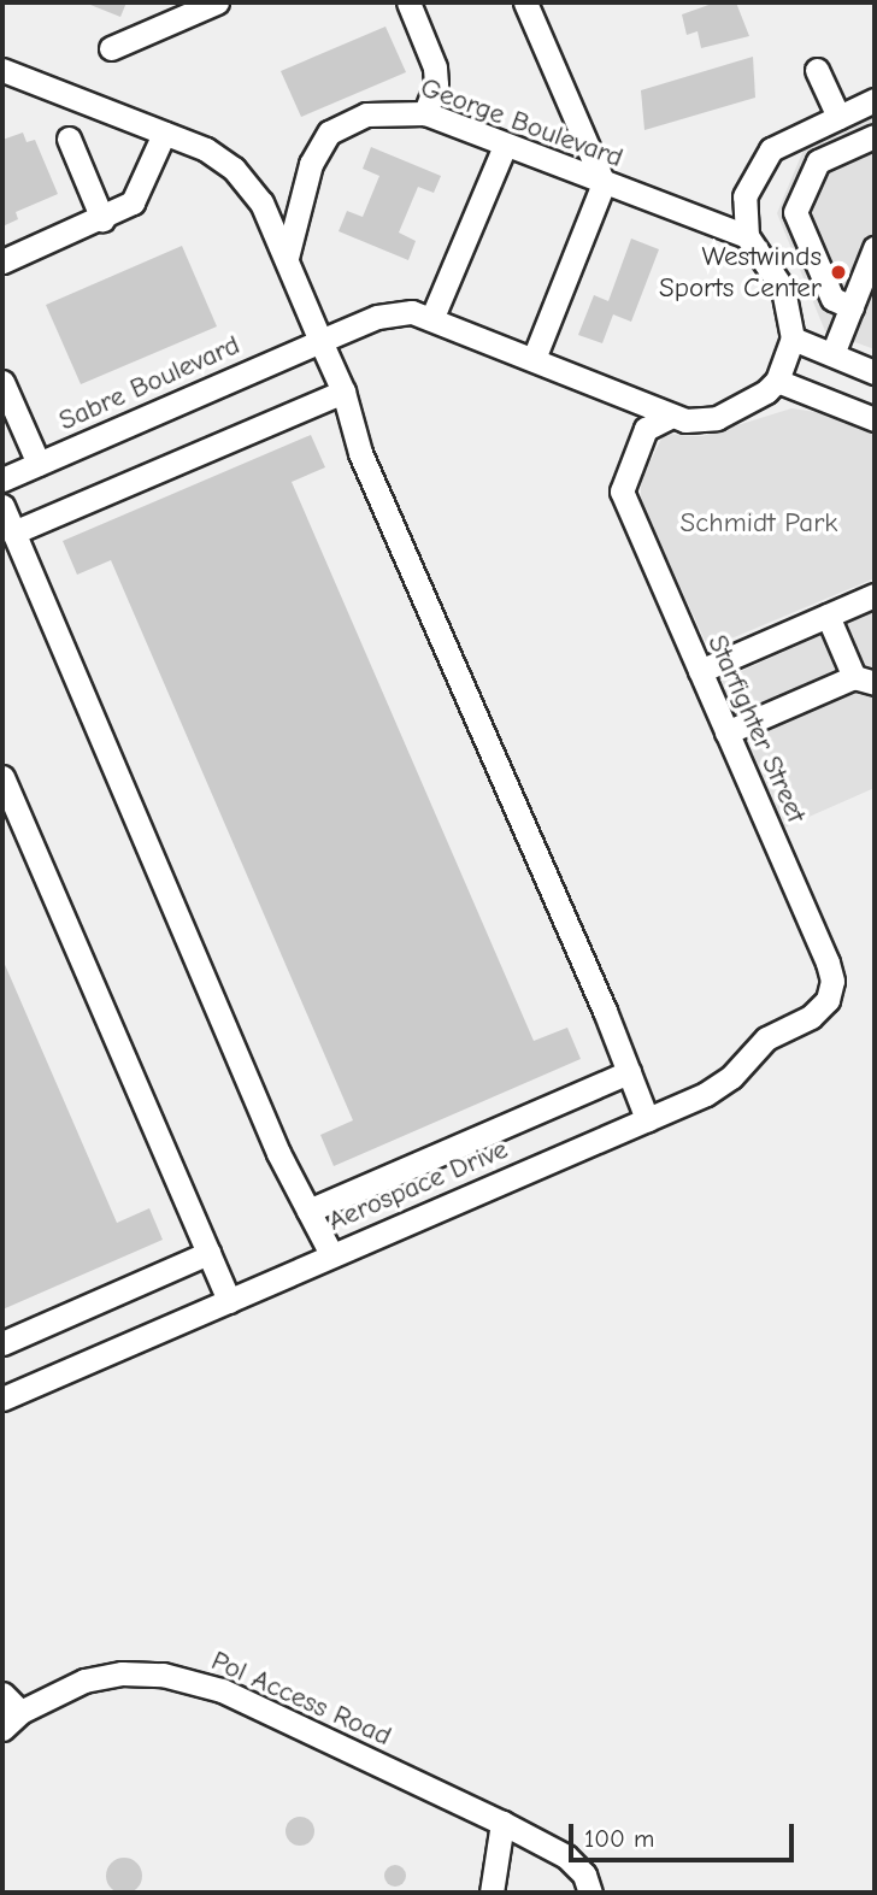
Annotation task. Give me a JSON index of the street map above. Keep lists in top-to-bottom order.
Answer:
{
  "streets": {
    "street": [
      "George Boulevard",
      "Sabre Boulevard",
      "Starfighter Street",
      "Aerospace Drive",
      "Pol Access Road"
    ]
  },
  "crossings": [
    ["George Boulevard", "Starfighter Street"],
    ["Starfighter Street", "Aerospace Drive"]
  ],
  "parks": ["Schmidt Park"],
  "places": ["Westwinds Sports Center"],
  "scale_bar": "100 m"
}
